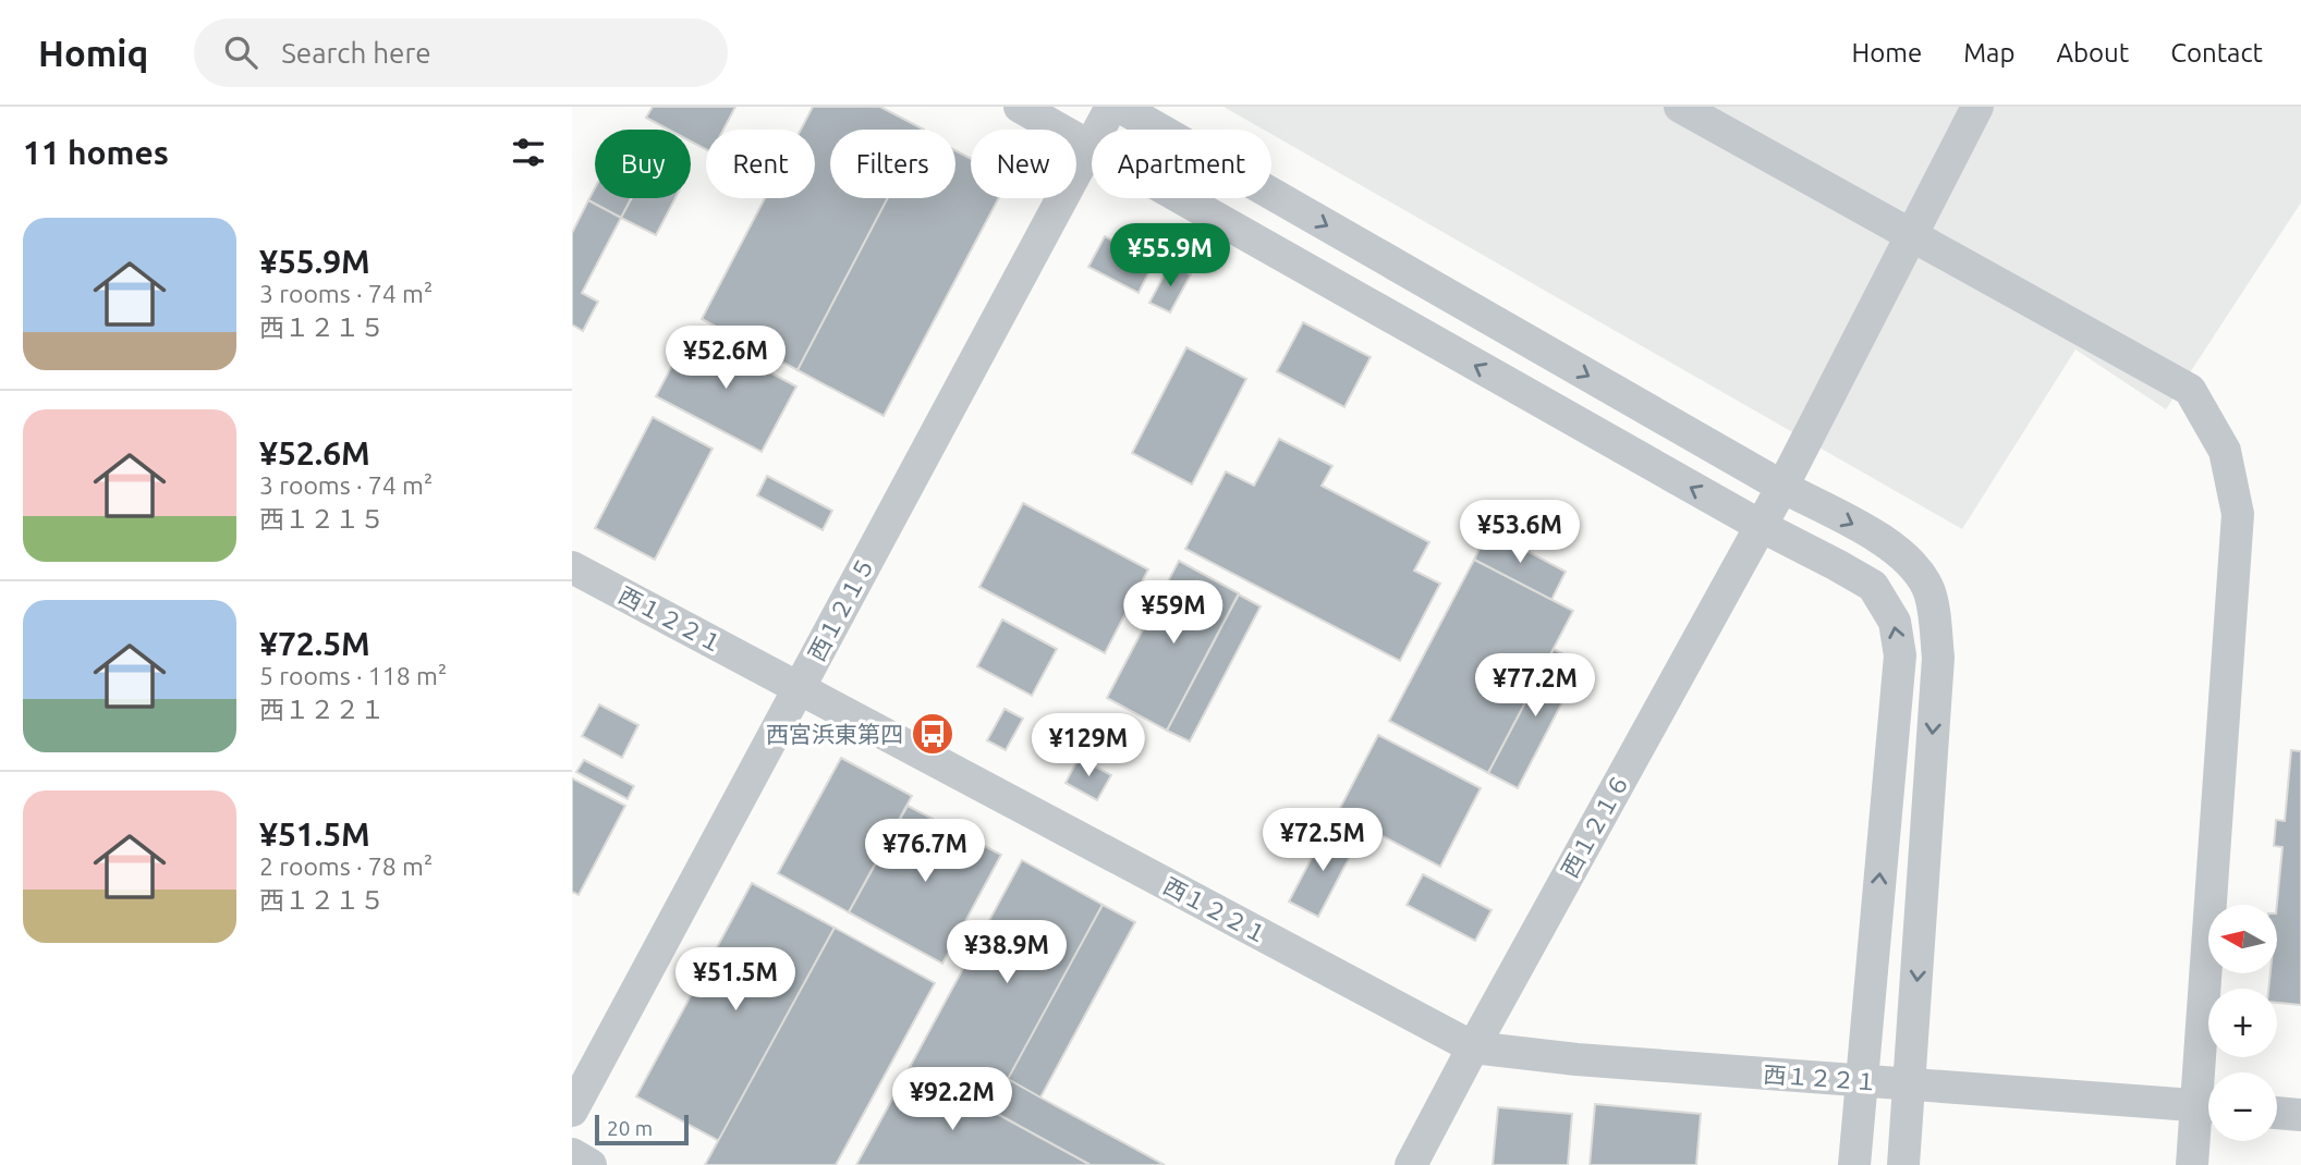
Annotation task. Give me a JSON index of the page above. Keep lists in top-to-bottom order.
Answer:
{
  "streets": {
    "street": ["西１２１５", "西１２２１", "西１２１６"]
  },
  "crossings": [
    ["西１２１５", "西１２２１"],
    ["西１２２１", "西１２１６"]
  ],
  "places": {
    "bus stop": ["西宮浜東第四"]
  },
  "scale_bar": "20 m",
  "north": "left",
  "page": {
    "header": "Homiq",
    "search": "Search here",
    "nav": [
      "Home",
      "Map",
      "About",
      "Contact"
    ],
    "heading": "11 homes",
    "chip": [
      "Buy",
      "Rent",
      "Filters",
      "New",
      "Apartment"
    ],
    "list": [
      {
        "name": "¥55.9M",
        "note": "3 rooms · 74 m² · 西１２１５"
      },
      {
        "name": "¥52.6M",
        "note": "3 rooms · 74 m² · 西１２１５"
      },
      {
        "name": "¥72.5M",
        "note": "5 rooms · 118 m² · 西１２２１"
      },
      {
        "name": "¥51.5M",
        "note": "2 rooms · 78 m² · 西１２１５"
      }
    ],
    "price": [
      "¥55.9M",
      "¥52.6M",
      "¥53.6M",
      "¥59M",
      "¥77.2M",
      "¥129M",
      "¥72.5M",
      "¥76.7M",
      "¥38.9M",
      "¥51.5M",
      "¥92.2M"
    ],
    "map_buttons": ["+", "−"],
    "scale": "20 m"
  }
}
